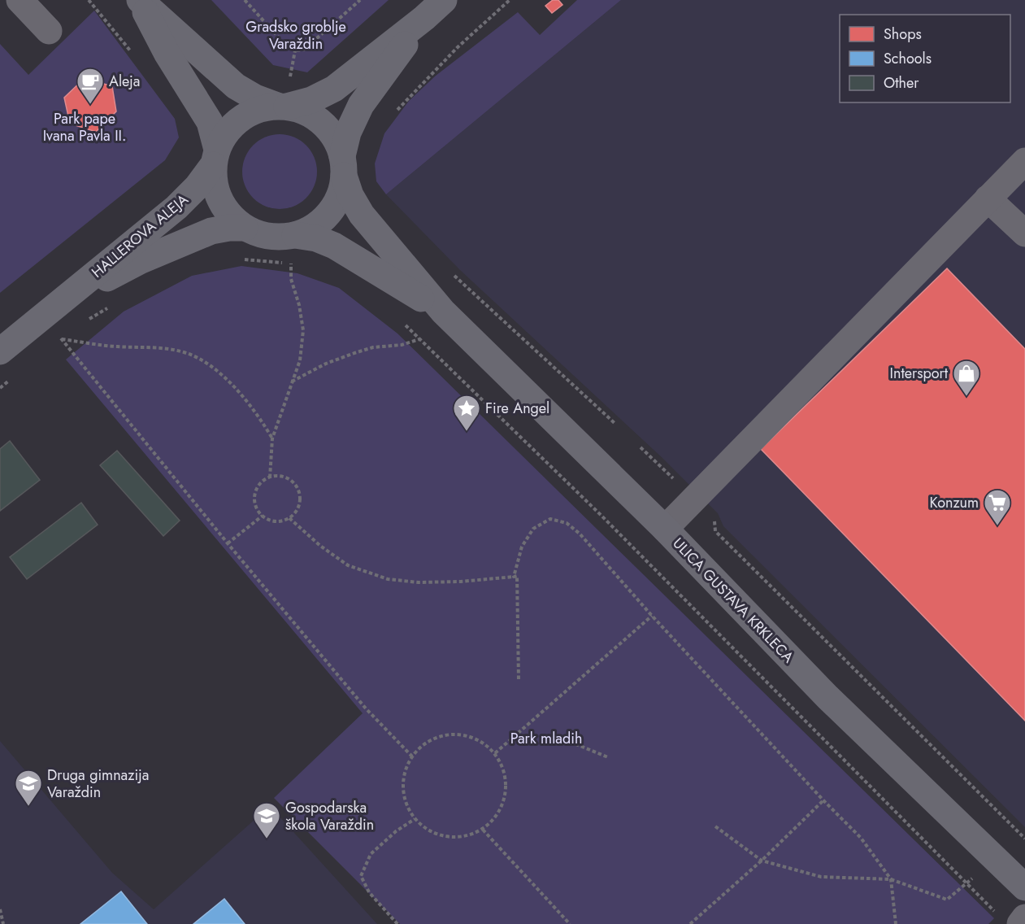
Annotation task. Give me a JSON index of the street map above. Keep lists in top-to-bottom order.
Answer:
{
  "streets": {
    "main road": ["HALLEROVA ALEJA", "ULICA GUSTAVA KRKLECA"]
  },
  "crossings": [
    ["HALLEROVA ALEJA", "ULICA GUSTAVA KRKLECA"]
  ],
  "parks": ["Gradsko groblje Varaždin", "Park pape Ivana Pavla II.", "Park mladih"],
  "places": {
    "cafe": ["Aleja"],
    "shop": ["Intersport"],
    "place": ["Fire Angel"],
    "supermarket": ["Konzum"],
    "school or university": ["Druga gimnazija Varaždin", "Gospodarska škola Varaždin"]
  },
  "legend": ["Shops", "Schools", "Other"]
}
